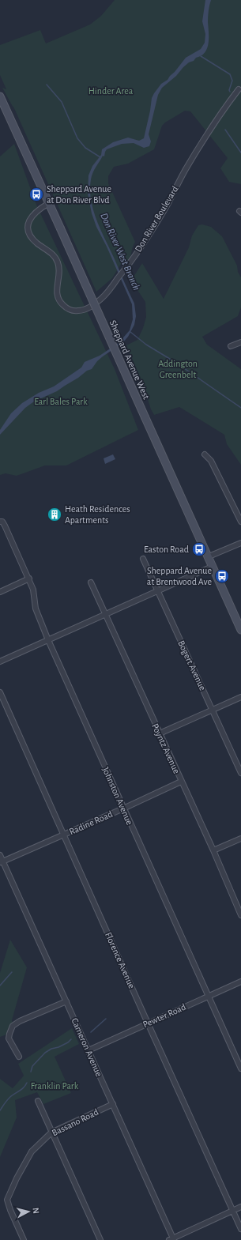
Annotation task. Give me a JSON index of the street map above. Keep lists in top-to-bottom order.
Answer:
{
  "streets": {
    "main road": ["Sheppard Avenue West"],
    "street": [
      "Don River Boulevard",
      "Bogert Avenue",
      "Poyntz Avenue",
      "Johnston Avenue",
      "Radine Road",
      "Florence Avenue",
      "Pewter Road",
      "Cameron Avenue",
      "Bassano Road"
    ]
  },
  "crossings": [
    ["Don River Boulevard", "Sheppard Avenue West"],
    ["Poyntz Avenue", "Radine Road"],
    ["Johnston Avenue", "Radine Road"],
    ["Johnston Avenue", "Pewter Road"],
    ["Radine Road", "Florence Avenue"],
    ["Radine Road", "Cameron Avenue"],
    ["Florence Avenue", "Pewter Road"],
    ["Pewter Road", "Cameron Avenue"],
    ["Cameron Avenue", "Bassano Road"]
  ],
  "water": ["Don River West Branch"],
  "parks": [
    "Hinder Area",
    "Addington Greenbelt",
    "Earl Bales Park",
    "Franklin Park"
  ],
  "places": {
    "bus stop": ["Sheppard Avenue at Don River Blvd", "Easton Road", "Sheppard Avenue at Brentwood Ave"],
    "building": ["Heath Residences Apartments"]
  },
  "north": "right"
}
